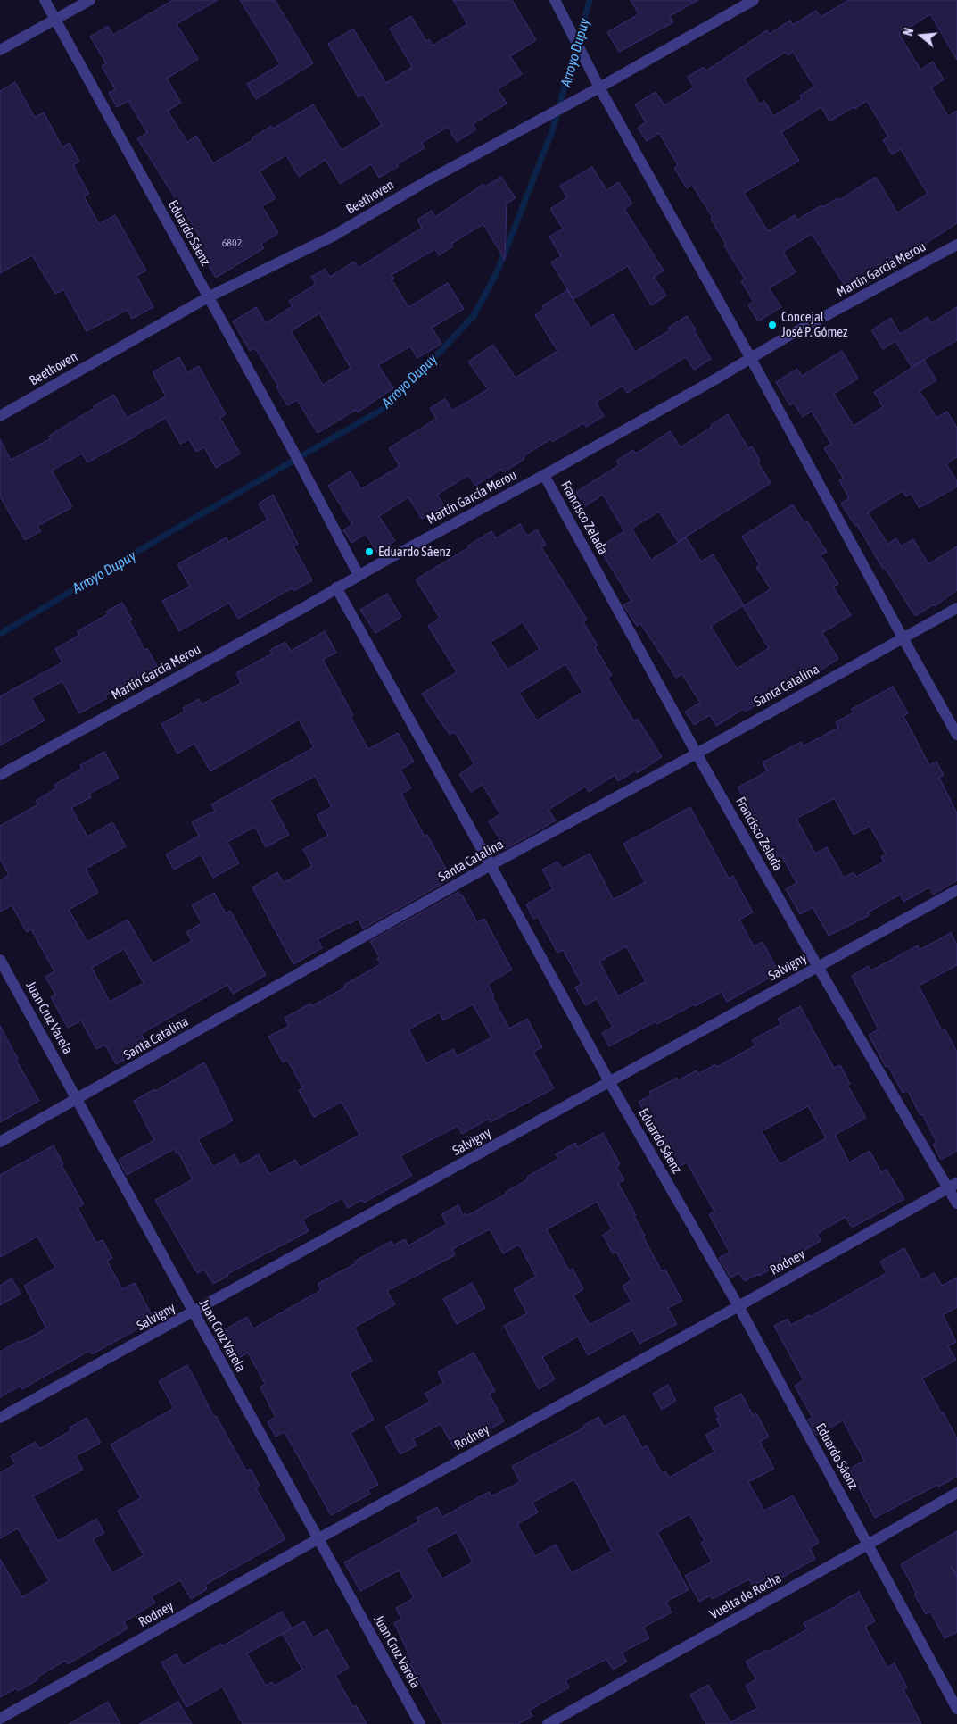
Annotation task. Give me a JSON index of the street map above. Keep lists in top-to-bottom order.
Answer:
{
  "streets": {
    "street": [
      "Beethoven",
      "Eduardo Sáenz",
      "Martín García Merou",
      "Francisco Zelada",
      "Santa Catalina",
      "Salvigny",
      "Juan Cruz Varela",
      "Rodney",
      "Vuelta de Rocha"
    ]
  },
  "crossings": [
    ["Beethoven", "Eduardo Sáenz"],
    ["Eduardo Sáenz", "Martín García Merou"],
    ["Eduardo Sáenz", "Santa Catalina"],
    ["Eduardo Sáenz", "Salvigny"],
    ["Eduardo Sáenz", "Rodney"],
    ["Eduardo Sáenz", "Vuelta de Rocha"],
    ["Martín García Merou", "Francisco Zelada"],
    ["Francisco Zelada", "Santa Catalina"],
    ["Francisco Zelada", "Salvigny"],
    ["Francisco Zelada", "Rodney"],
    ["Santa Catalina", "Juan Cruz Varela"],
    ["Salvigny", "Juan Cruz Varela"],
    ["Juan Cruz Varela", "Rodney"]
  ],
  "water": ["Arroyo Dupuy"],
  "places": ["Concejal José P. Gómez", "Eduardo Sáenz"],
  "house_numbers": ["6802"],
  "north": "left"
}
